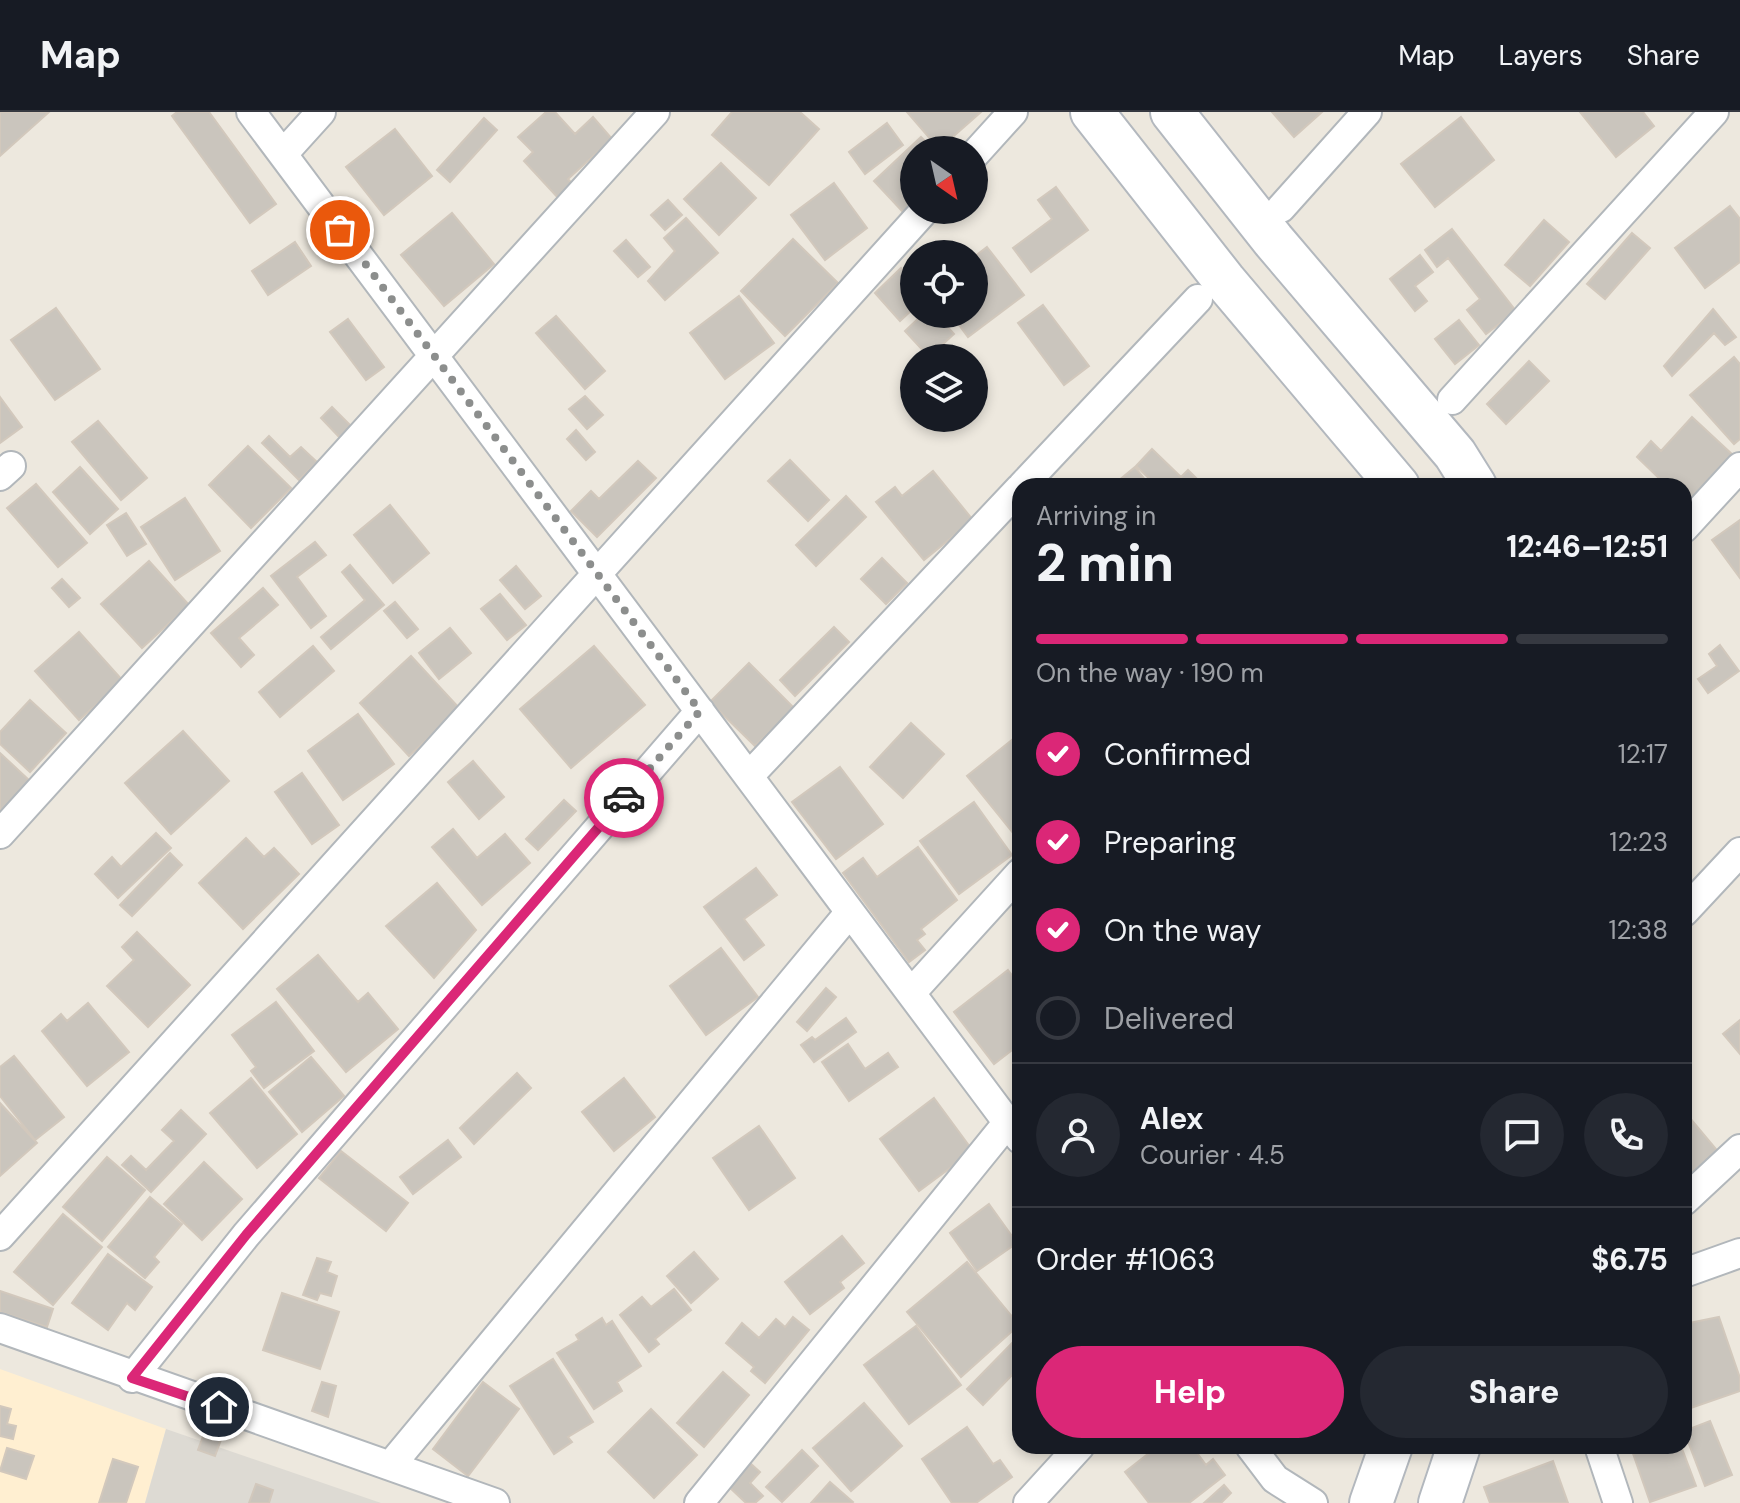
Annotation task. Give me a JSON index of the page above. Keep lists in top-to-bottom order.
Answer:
{
  "north": "bottom right",
  "page": {
    "header": "Map",
    "nav": ["Map", "Layers", "Share"],
    "heading": ["2 min", "Arriving in", "12:46–12:51"],
    "panel": [
      "Alex",
      "Courier · 4.5",
      "Order #1063",
      "$6.75"
    ],
    "bar": "On the way · 190 m",
    "list": [
      ["Confirmed", "12:17"],
      ["Preparing", "12:23"],
      ["On the way", "12:38"],
      "Delivered"
    ],
    "buttons": ["Help", "Share"]
  }
}
